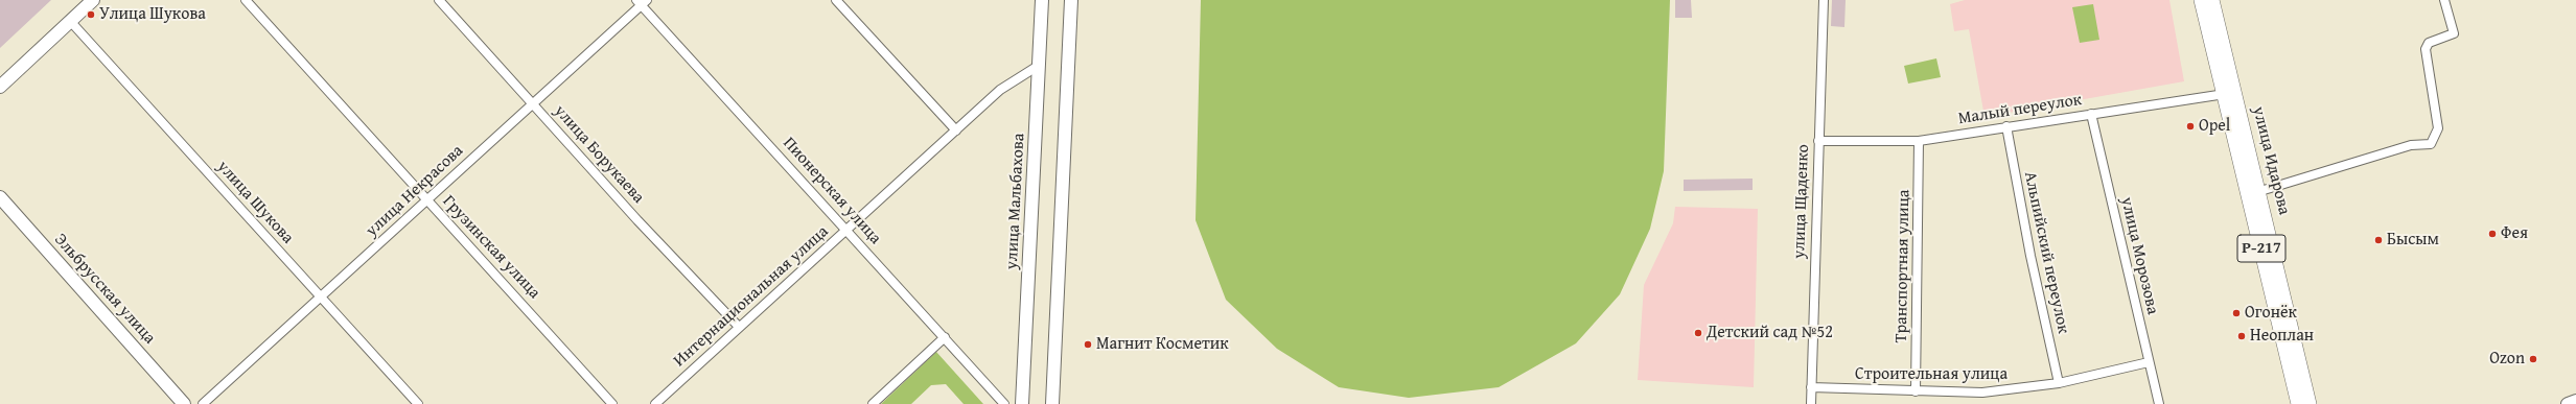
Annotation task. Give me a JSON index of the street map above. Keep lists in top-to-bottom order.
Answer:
{
  "streets": {
    "main road": [
      "улица Идарова",
      "улица Мальбахова",
      "Р-217",
      "Эльбрусская улица"
    ],
    "street": [
      "Малый переулок",
      "улица Борукаева",
      "улица Некрасова",
      "Пионерская улица",
      "улица Щаденко",
      "улица Шукова",
      "Грузинская улица",
      "Альпийский переулок",
      "улица Морозова",
      "Транспортная улица",
      "Интернациональная улица",
      "Строительная улица"
    ]
  },
  "crossings": [
    ["Малый переулок", "улица Идарова"],
    ["Малый переулок", "улица Щаденко"],
    ["Малый переулок", "Альпийский переулок"],
    ["Малый переулок", "улица Морозова"],
    ["Малый переулок", "Транспортная улица"],
    ["улица Борукаева", "улица Некрасова"],
    ["улица Борукаева", "Интернациональная улица"],
    ["улица Некрасова", "Пионерская улица"],
    ["улица Некрасова", "улица Шукова"],
    ["улица Некрасова", "Грузинская улица"],
    ["Пионерская улица", "Интернациональная улица"],
    ["улица Мальбахова", "Интернациональная улица"],
    ["улица Щаденко", "Строительная улица"],
    ["Альпийский переулок", "Строительная улица"],
    ["улица Морозова", "Строительная улица"],
    ["Транспортная улица", "Строительная улица"]
  ],
  "places": [
    "Улица Шукова",
    "Opel",
    "Фея",
    "Бысым",
    "Огонёк",
    "Детский сад №52",
    "Неоплан",
    "Магнит Косметик",
    "Ozon"
  ]
}
